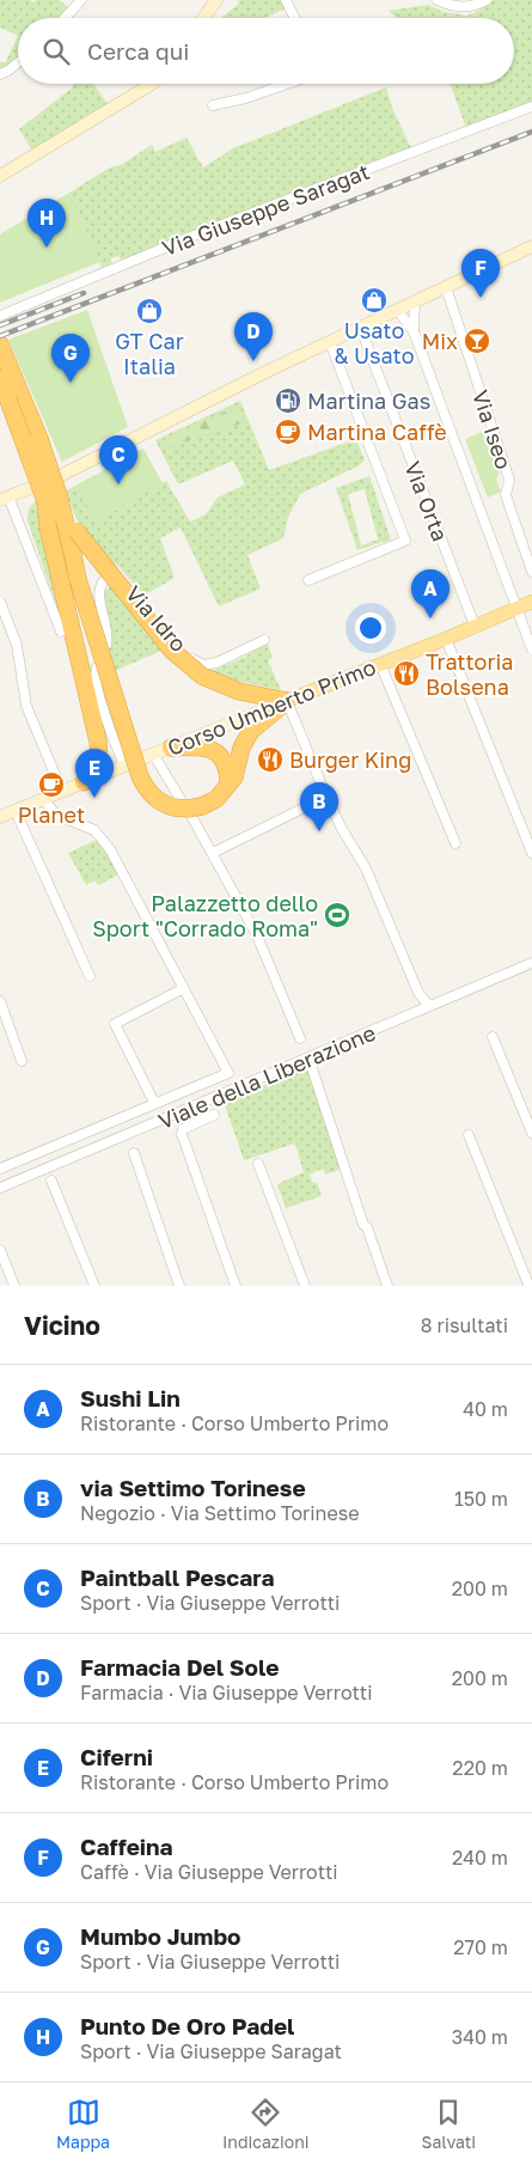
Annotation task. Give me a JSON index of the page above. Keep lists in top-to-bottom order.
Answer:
{
  "streets": {
    "main road": ["Corso Umberto Primo"],
    "street": [
      "Via Giuseppe Saragat",
      "Via Iseo",
      "Via Orta",
      "Via Idro",
      "Viale della Liberazione"
    ]
  },
  "crossings": [
    ["Via Orta", "Corso Umberto Primo"]
  ],
  "places": {
    "shop": ["Usato & Usato", "GT Car Italia"],
    "bar": ["Mix"],
    "fuel station": ["Martina Gas"],
    "cafe": ["Martina Caffè", "Planet"],
    "restaurant": ["Trattoria Bolsena", "Burger King"],
    "sports": ["Palazzetto dello Sport \"Corrado Roma\""]
  },
  "page": {
    "search": "Cerca qui",
    "pins": [
      "H",
      "F",
      "D",
      "G",
      "C",
      "A",
      "E",
      "B"
    ],
    "heading": ["Vicino", "8 risultati"],
    "list": [
      {
        "mark": "A",
        "name": "Sushi Lin",
        "note": "Ristorante · Corso Umberto Primo",
        "value": "40 m"
      },
      {
        "mark": "B",
        "name": "via Settimo Torinese",
        "note": "Negozio · Via Settimo Torinese",
        "value": "150 m"
      },
      {
        "mark": "C",
        "name": "Paintball Pescara",
        "note": "Sport · Via Giuseppe Verrotti",
        "value": "200 m"
      },
      {
        "mark": "D",
        "name": "Farmacia Del Sole",
        "note": "Farmacia · Via Giuseppe Verrotti",
        "value": "200 m"
      },
      {
        "mark": "E",
        "name": "Ciferni",
        "note": "Ristorante · Corso Umberto Primo",
        "value": "220 m"
      },
      {
        "mark": "F",
        "name": "Caffeina",
        "note": "Caffè · Via Giuseppe Verrotti",
        "value": "240 m"
      },
      {
        "mark": "G",
        "name": "Mumbo Jumbo",
        "note": "Sport · Via Giuseppe Verrotti",
        "value": "270 m"
      },
      {
        "mark": "H",
        "name": "Punto De Oro Padel",
        "note": "Sport · Via Giuseppe Saragat",
        "value": "340 m"
      }
    ],
    "nav": ["Mappa", "Indicazioni", "Salvati"]
  }
}
